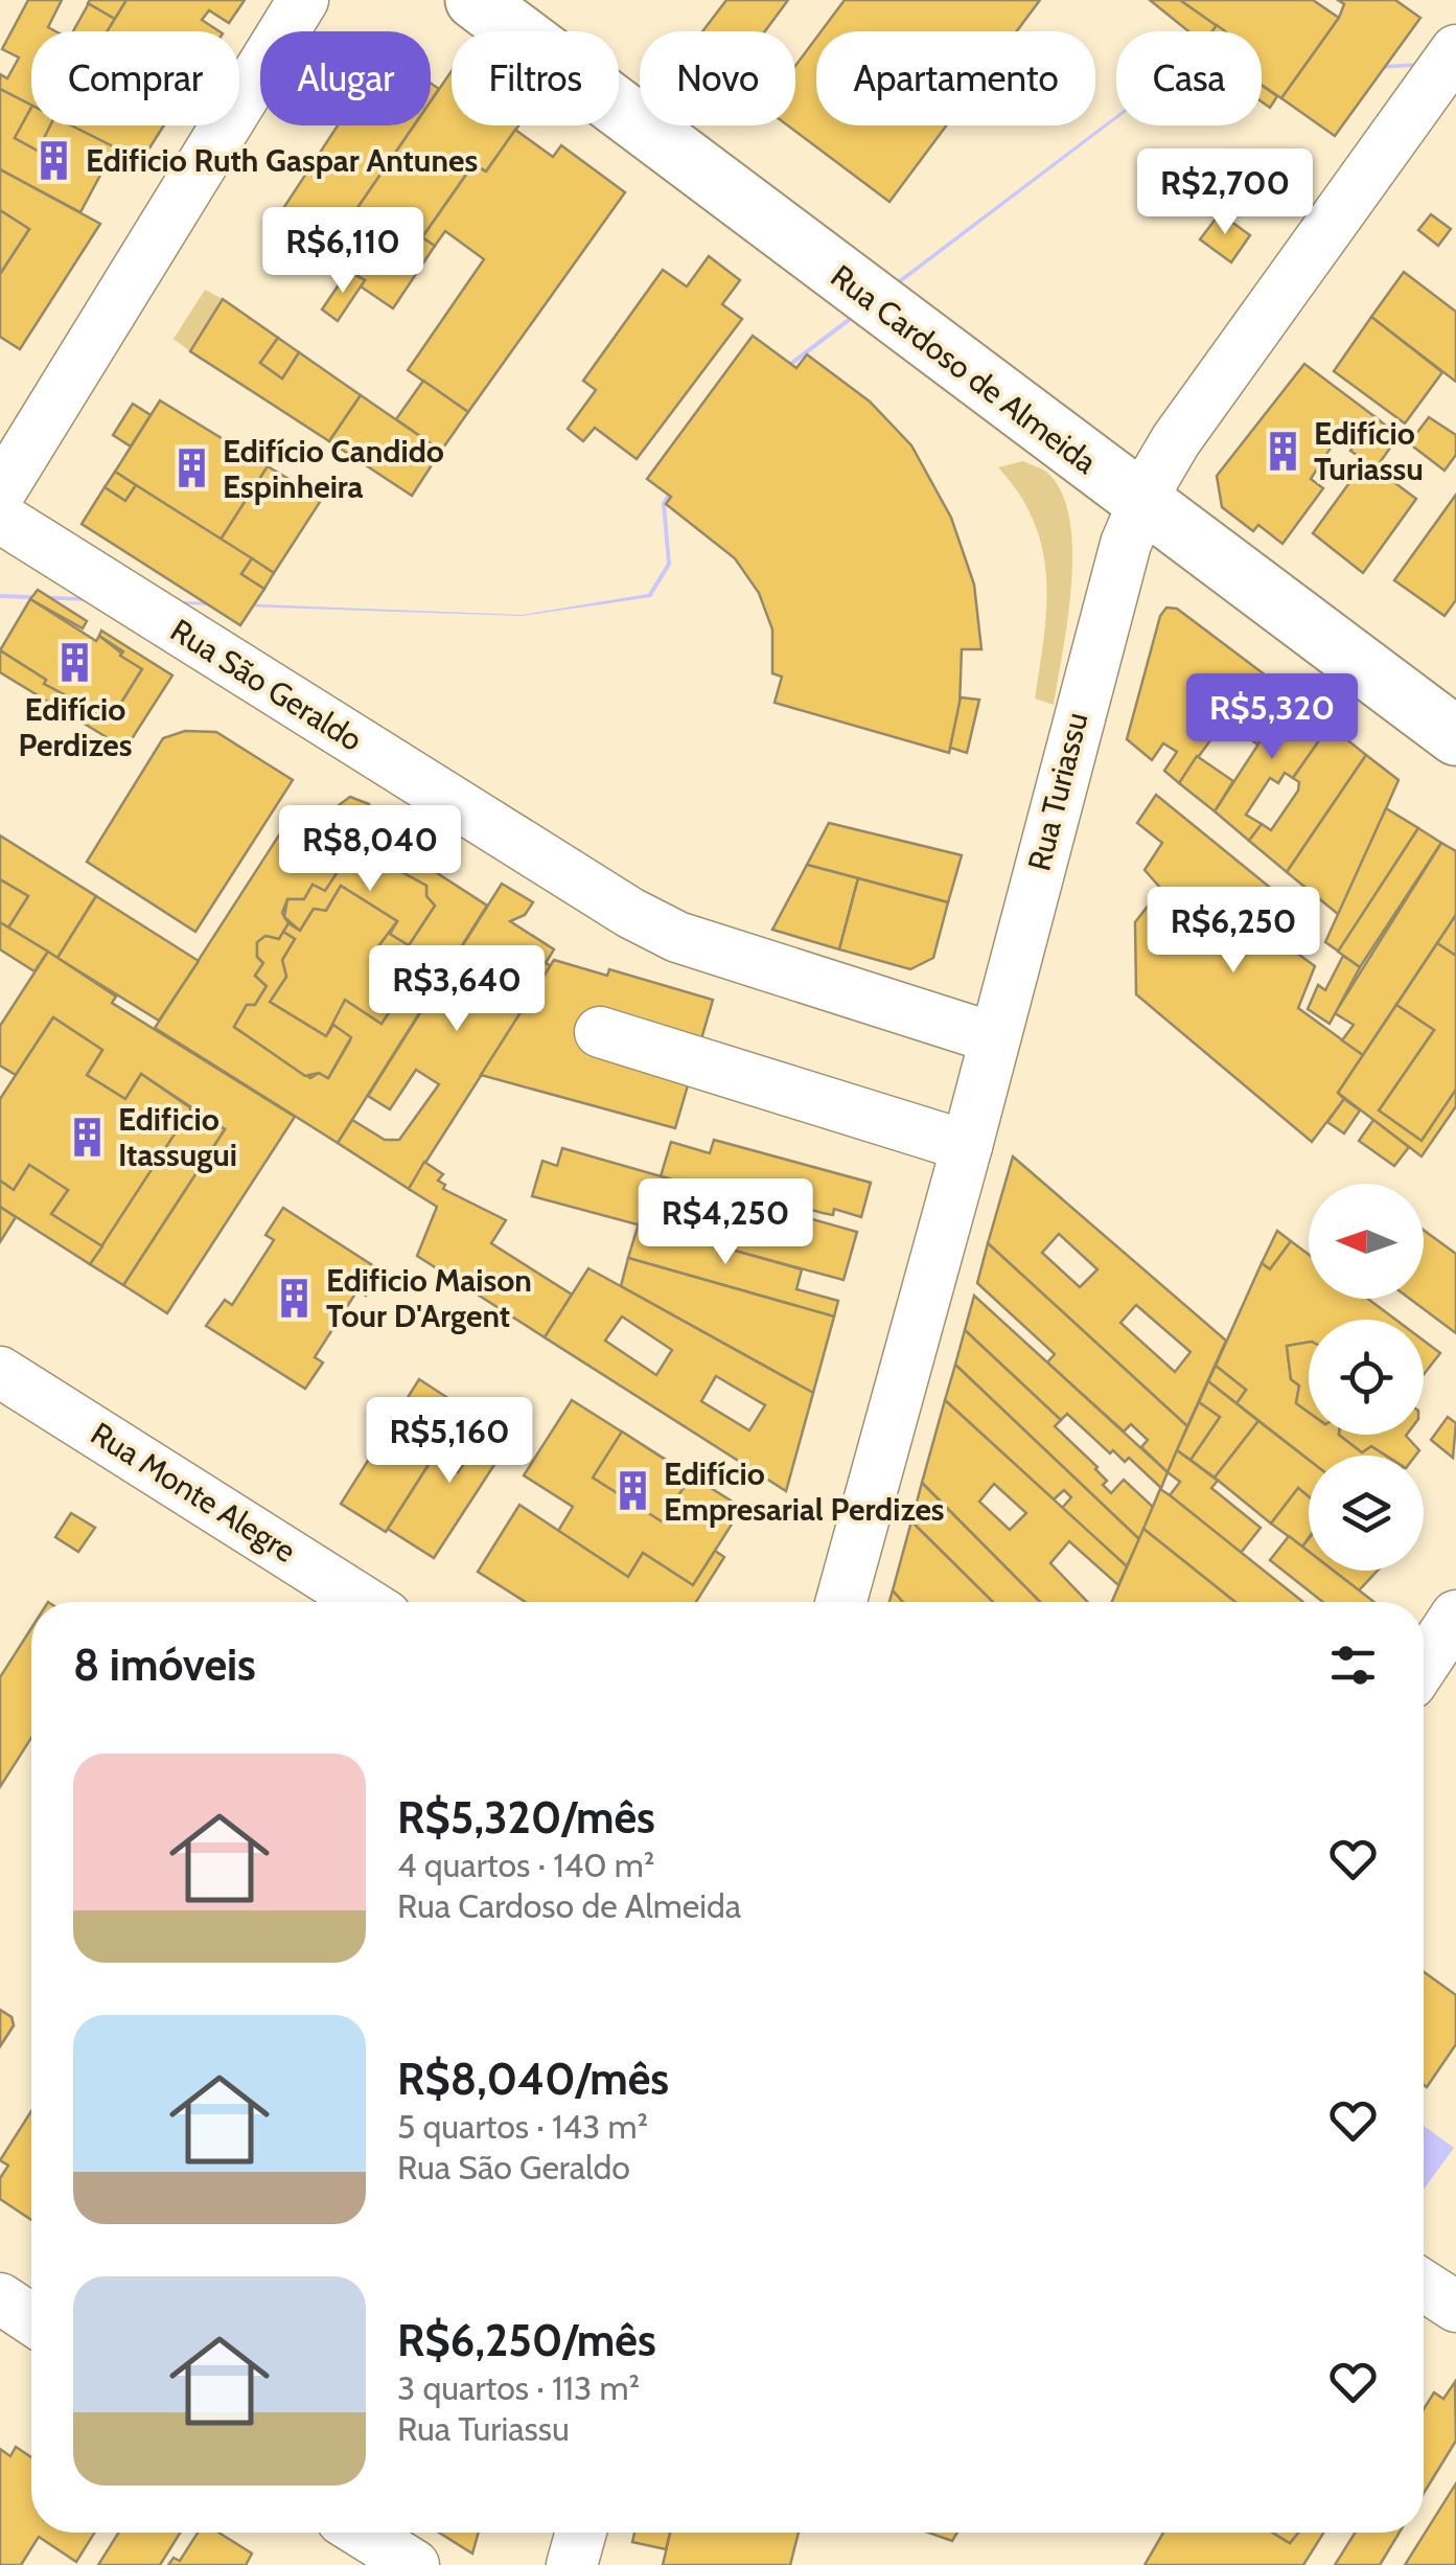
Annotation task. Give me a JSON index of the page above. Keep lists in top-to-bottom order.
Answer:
{
  "streets": {
    "main road": ["Rua Cardoso de Almeida"],
    "street": ["Rua São Geraldo", "Rua Turiassu", "Rua Monte Alegre"]
  },
  "crossings": [
    ["Rua Cardoso de Almeida", "Rua Turiassu"],
    ["Rua São Geraldo", "Rua Turiassu"]
  ],
  "places": {
    "building": [
      "Edificio Ruth Gaspar Antunes",
      "Edifício Turiassu",
      "Edifício Candido Espinheira",
      "Edifício Perdizes",
      "Edificio Itassugui",
      "Edificio Maison Tour D'Argent",
      "Edifício Empresarial Perdizes"
    ]
  },
  "north": "left",
  "page": {
    "chip": [
      "Comprar",
      "Alugar",
      "Filtros",
      "Novo",
      "Apartamento",
      "Casa"
    ],
    "price": [
      "R$2,700",
      "R$6,110",
      "R$5,320",
      "R$8,040",
      "R$6,250",
      "R$3,640",
      "R$4,250",
      "R$5,160"
    ],
    "heading": "8 imóveis",
    "list": [
      {
        "name": "R$5,320/mês",
        "note": "4 quartos · 140 m² · Rua Cardoso de Almeida"
      },
      {
        "name": "R$8,040/mês",
        "note": "5 quartos · 143 m² · Rua São Geraldo"
      },
      {
        "name": "R$6,250/mês",
        "note": "3 quartos · 113 m² · Rua Turiassu"
      }
    ]
  }
}
